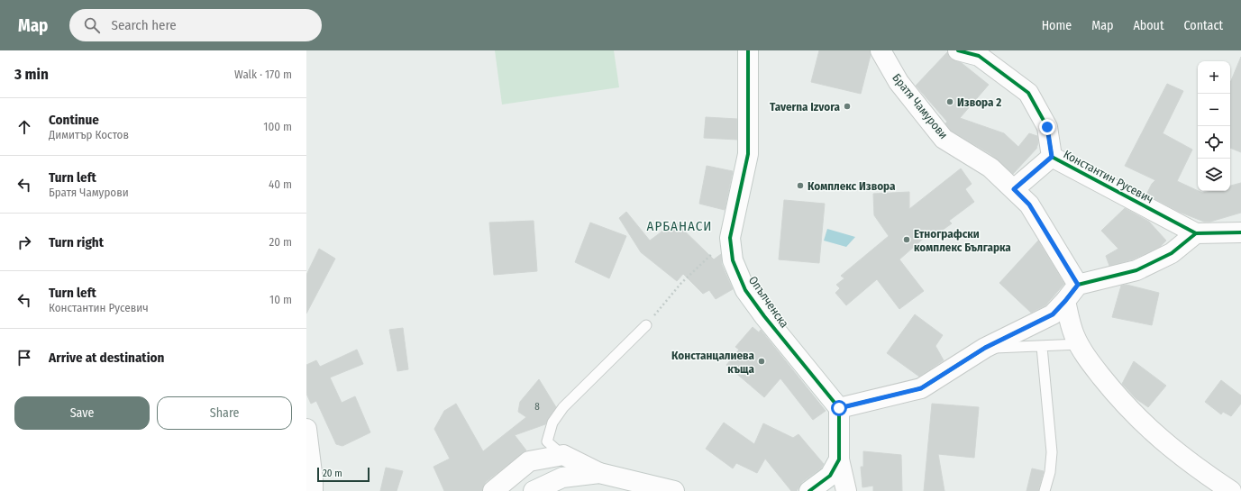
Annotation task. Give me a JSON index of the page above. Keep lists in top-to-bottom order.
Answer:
{
  "streets": {
    "street": ["Братя Чамурови", "Константин Русевич", "Опълченска"]
  },
  "districts": ["АРБАНАСИ"],
  "places": [
    "Извора 2",
    "Taverna Izvora",
    "Комплекс Извора",
    "Етнографски комплекс Българка",
    "Констанцалиева къща"
  ],
  "house_numbers": ["8"],
  "scale_bar": "20 m",
  "page": {
    "header": "Map",
    "search": "Search here",
    "nav": [
      "Home",
      "Map",
      "About",
      "Contact"
    ],
    "heading": ["3 min", "Walk · 170 m"],
    "map_buttons": ["+", "−"],
    "list": [
      ["Continue", "Димитър Костов", "100 m"],
      ["Turn left", "Братя Чамурови", "40 m"],
      ["Turn right", "20 m"],
      ["Turn left", "Константин Русевич", "10 m"],
      "Arrive at destination"
    ],
    "buttons": ["Save", "Share"],
    "scale": "20 m"
  }
}
